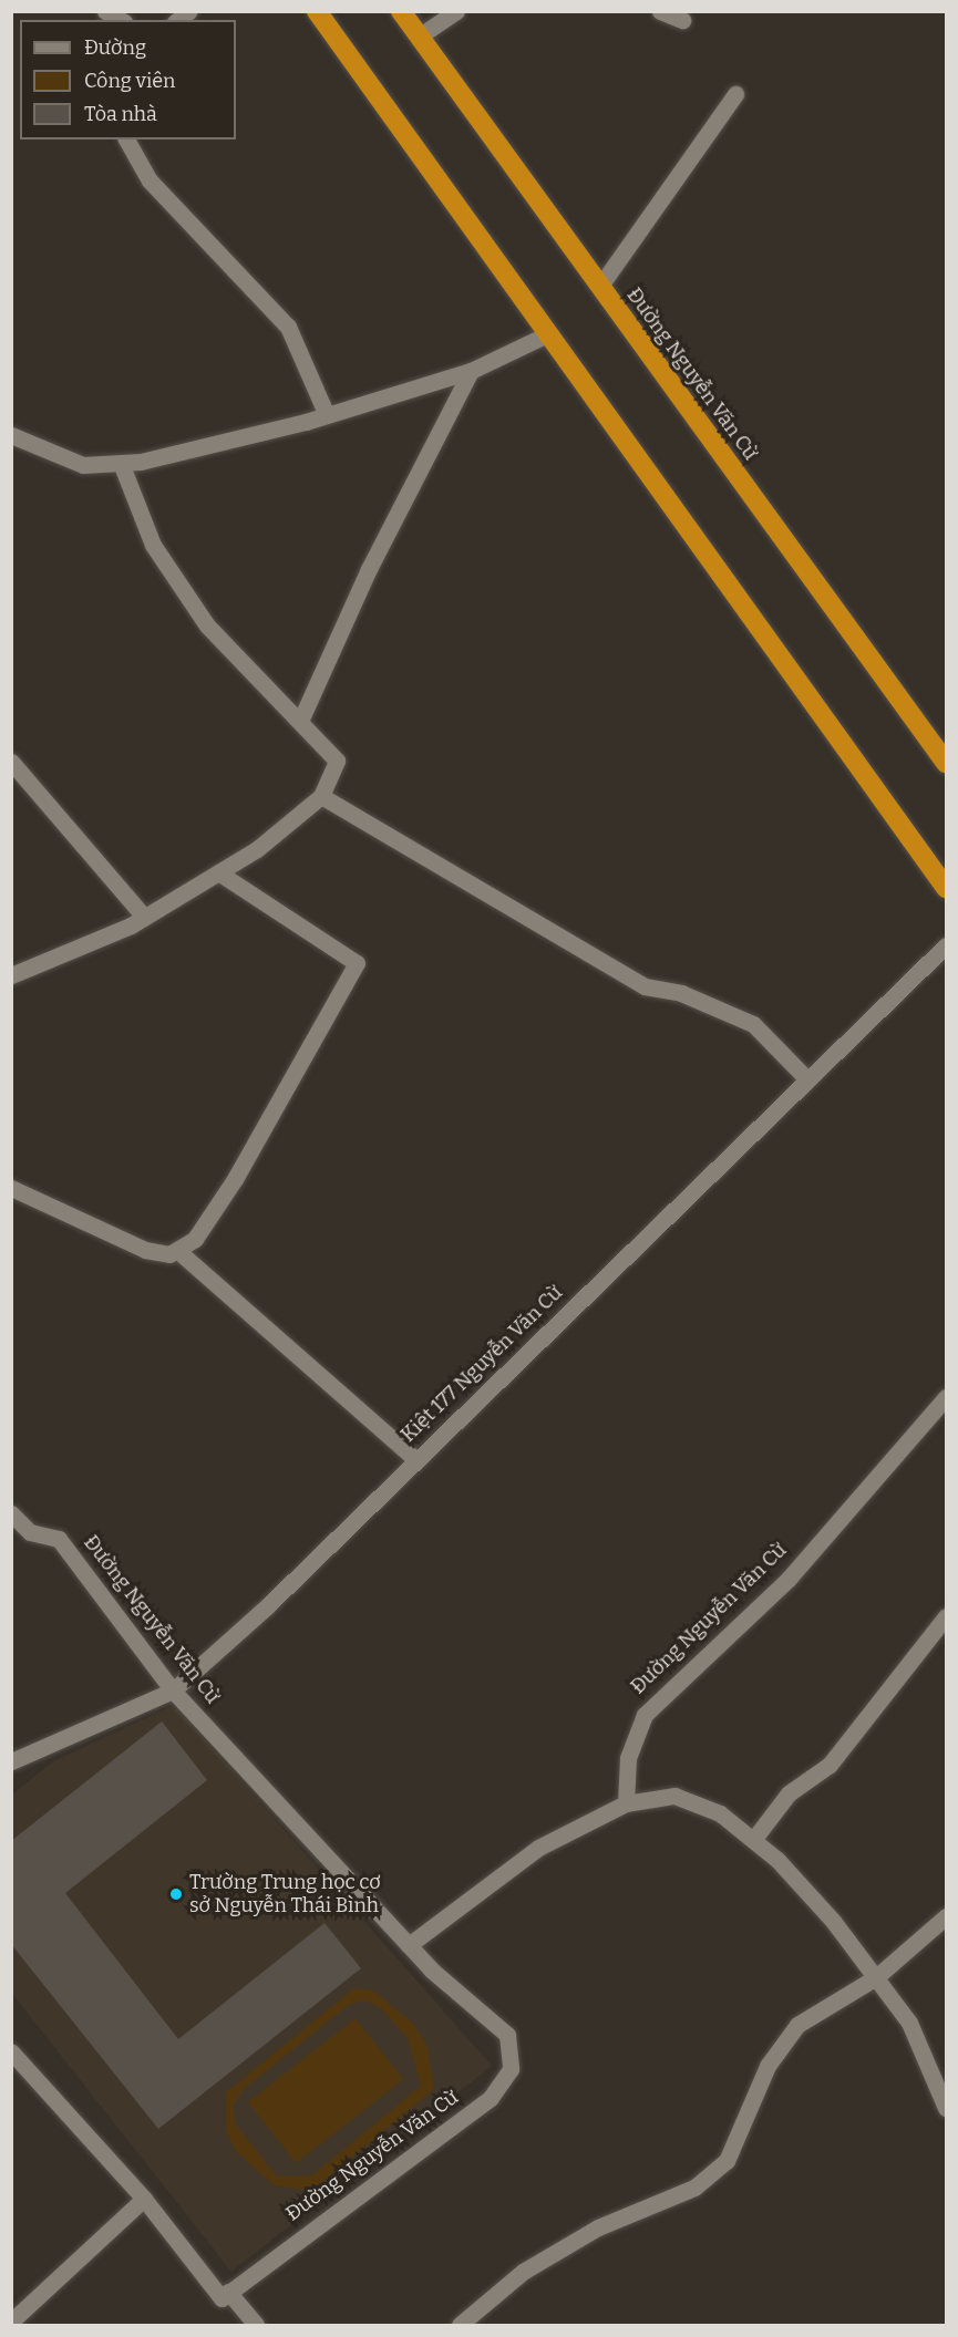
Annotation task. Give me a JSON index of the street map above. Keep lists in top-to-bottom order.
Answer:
{
  "streets": {
    "highway": ["Đường Nguyễn Văn Cừ"],
    "street": ["Kiệt 177 Nguyễn Văn Cừ"]
  },
  "crossings": [
    ["Đường Nguyễn Văn Cừ", "Kiệt 177 Nguyễn Văn Cừ"]
  ],
  "places": ["Trường Trung học cơ sở Nguyễn Thái Bình"],
  "legend": ["Đường", "Công viên", "Tòa nhà"]
}
